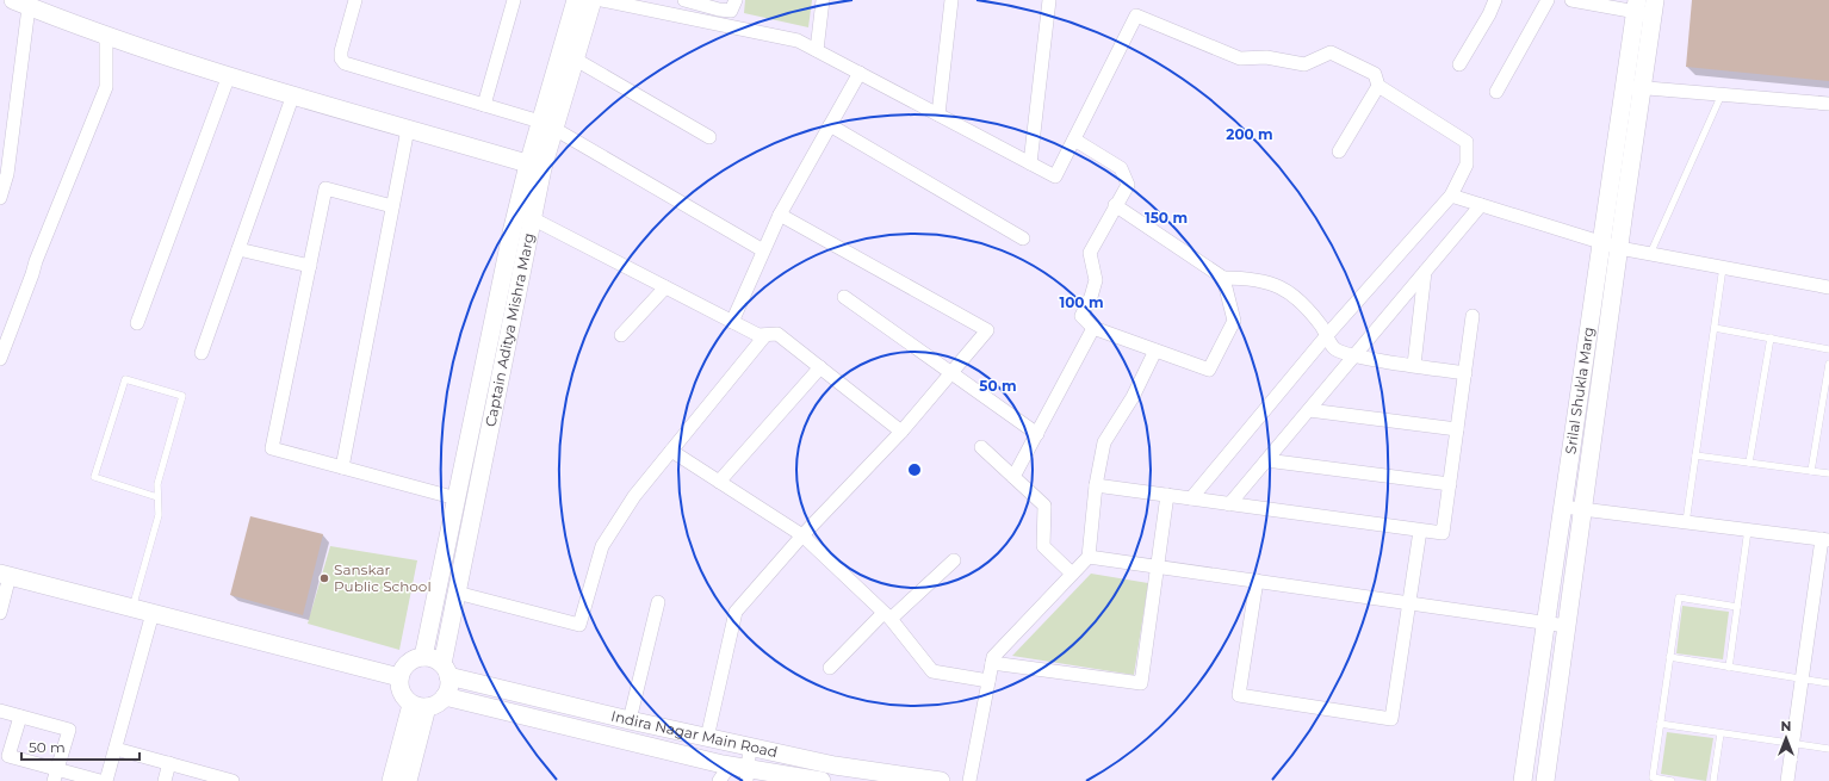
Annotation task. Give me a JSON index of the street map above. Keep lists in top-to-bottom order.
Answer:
{
  "streets": {
    "street": ["Captain Aditya Mishra Marg", "Srilal Shukla Marg", "Indira Nagar Main Road"]
  },
  "crossings": [
    ["Captain Aditya Mishra Marg", "Indira Nagar Main Road"]
  ],
  "places": ["Sanskar Public School"],
  "scale_bar": "50 m",
  "north": "top",
  "rings": [
    "200 m",
    "150 m",
    "100 m",
    "50 m"
  ]
}
